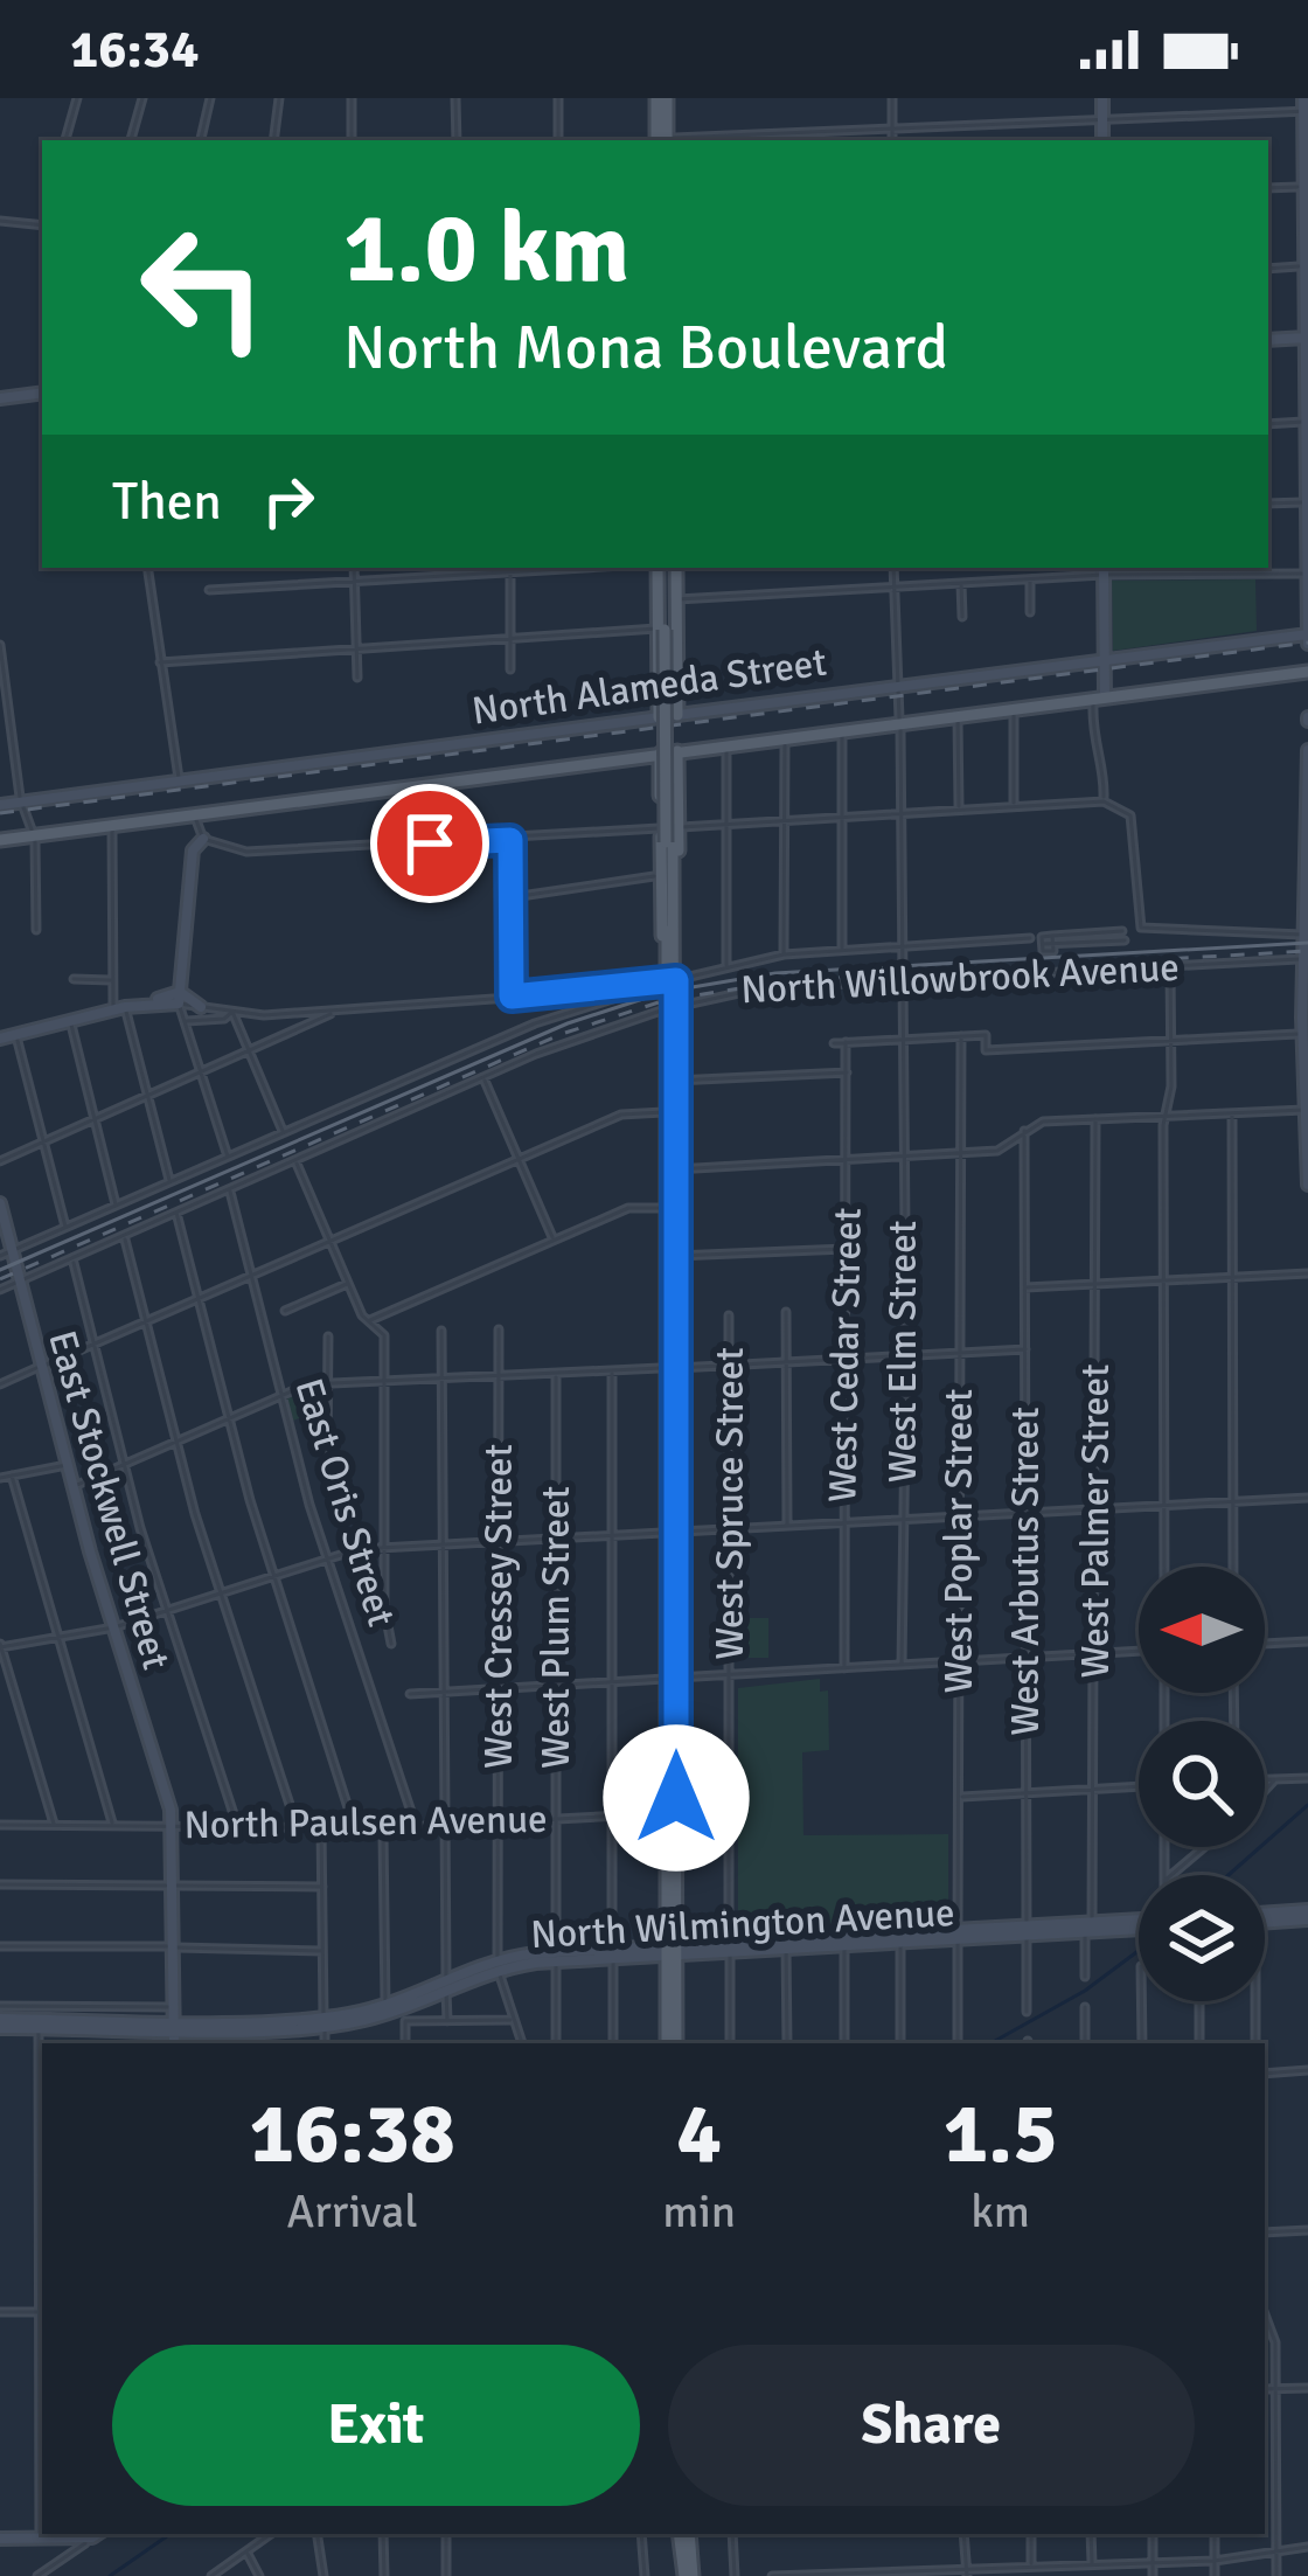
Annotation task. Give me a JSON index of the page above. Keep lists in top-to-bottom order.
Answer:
{
  "streets": {
    "main road": ["North Alameda Street"],
    "street": [
      "North Willowbrook Avenue",
      "West Elm Street",
      "West Cedar Street",
      "East Stockwell Street",
      "East Oris Street",
      "West Spruce Street",
      "West Palmer Street",
      "West Poplar Street",
      "West Arbutus Street",
      "West Cressey Street",
      "West Plum Street",
      "North Paulsen Avenue",
      "North Wilmington Avenue"
    ]
  },
  "crossings": [
    ["North Alameda Street", "West Elm Street"],
    ["North Willowbrook Avenue", "West Elm Street"],
    ["North Willowbrook Avenue", "East Stockwell Street"],
    ["North Willowbrook Avenue", "East Oris Street"],
    ["East Stockwell Street", "North Paulsen Avenue"],
    ["East Stockwell Street", "North Wilmington Avenue"],
    ["East Oris Street", "North Paulsen Avenue"],
    ["West Spruce Street", "North Paulsen Avenue"],
    ["West Spruce Street", "North Wilmington Avenue"],
    ["West Palmer Street", "North Wilmington Avenue"],
    ["West Poplar Street", "North Wilmington Avenue"],
    ["West Arbutus Street", "North Wilmington Avenue"],
    ["West Cressey Street", "North Paulsen Avenue"],
    ["West Cressey Street", "North Wilmington Avenue"],
    ["West Plum Street", "North Paulsen Avenue"],
    ["West Plum Street", "North Wilmington Avenue"]
  ],
  "north": "left",
  "page": {
    "status": "16:34",
    "turn": ["1.0 km", "North Mona Boulevard"],
    "then": "Then",
    "eta": [
      "16:38",
      "Arrival",
      "4",
      "min",
      "1.5",
      "km"
    ],
    "buttons": ["Exit", "Share"]
  }
}
